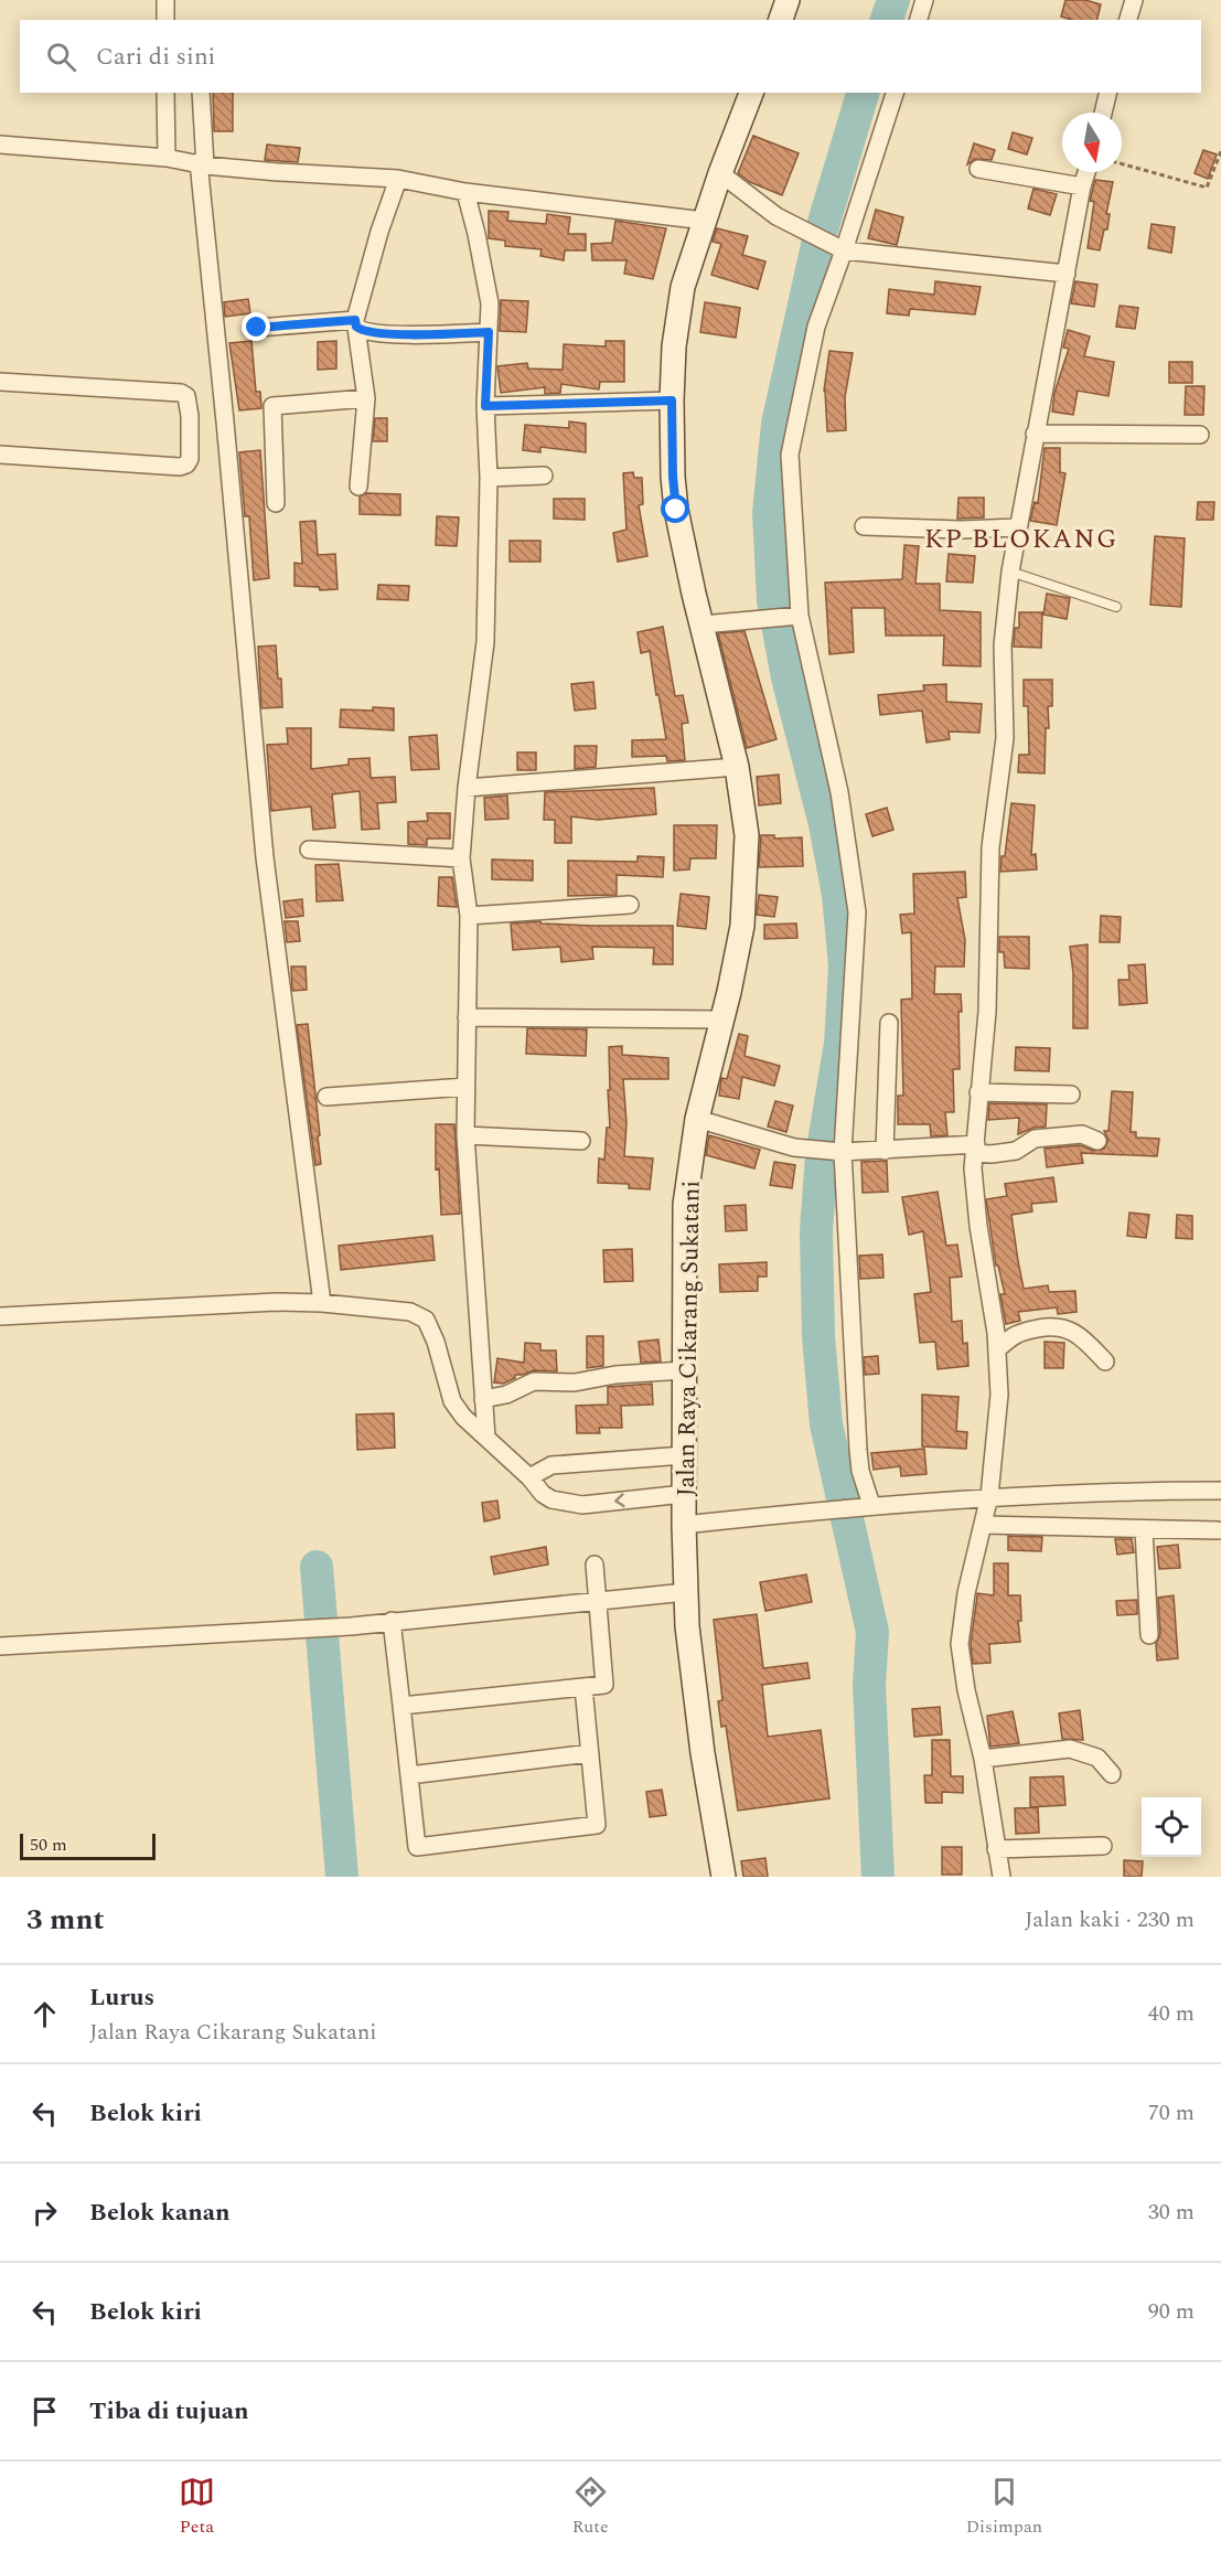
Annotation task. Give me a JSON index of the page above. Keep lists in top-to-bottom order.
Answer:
{
  "streets": {
    "main road": ["Jalan Raya Cikarang Sukatani"]
  },
  "districts": ["KP BLOKANG"],
  "scale_bar": "50 m",
  "north": "bottom",
  "page": {
    "search": "Cari di sini",
    "scale": "50 m",
    "heading": ["3 mnt", "Jalan kaki · 230 m"],
    "list": [
      ["Lurus", "Jalan Raya Cikarang Sukatani", "40 m"],
      ["Belok kiri", "70 m"],
      ["Belok kanan", "30 m"],
      ["Belok kiri", "90 m"],
      "Tiba di tujuan"
    ],
    "nav": ["Peta", "Rute", "Disimpan"]
  }
}
